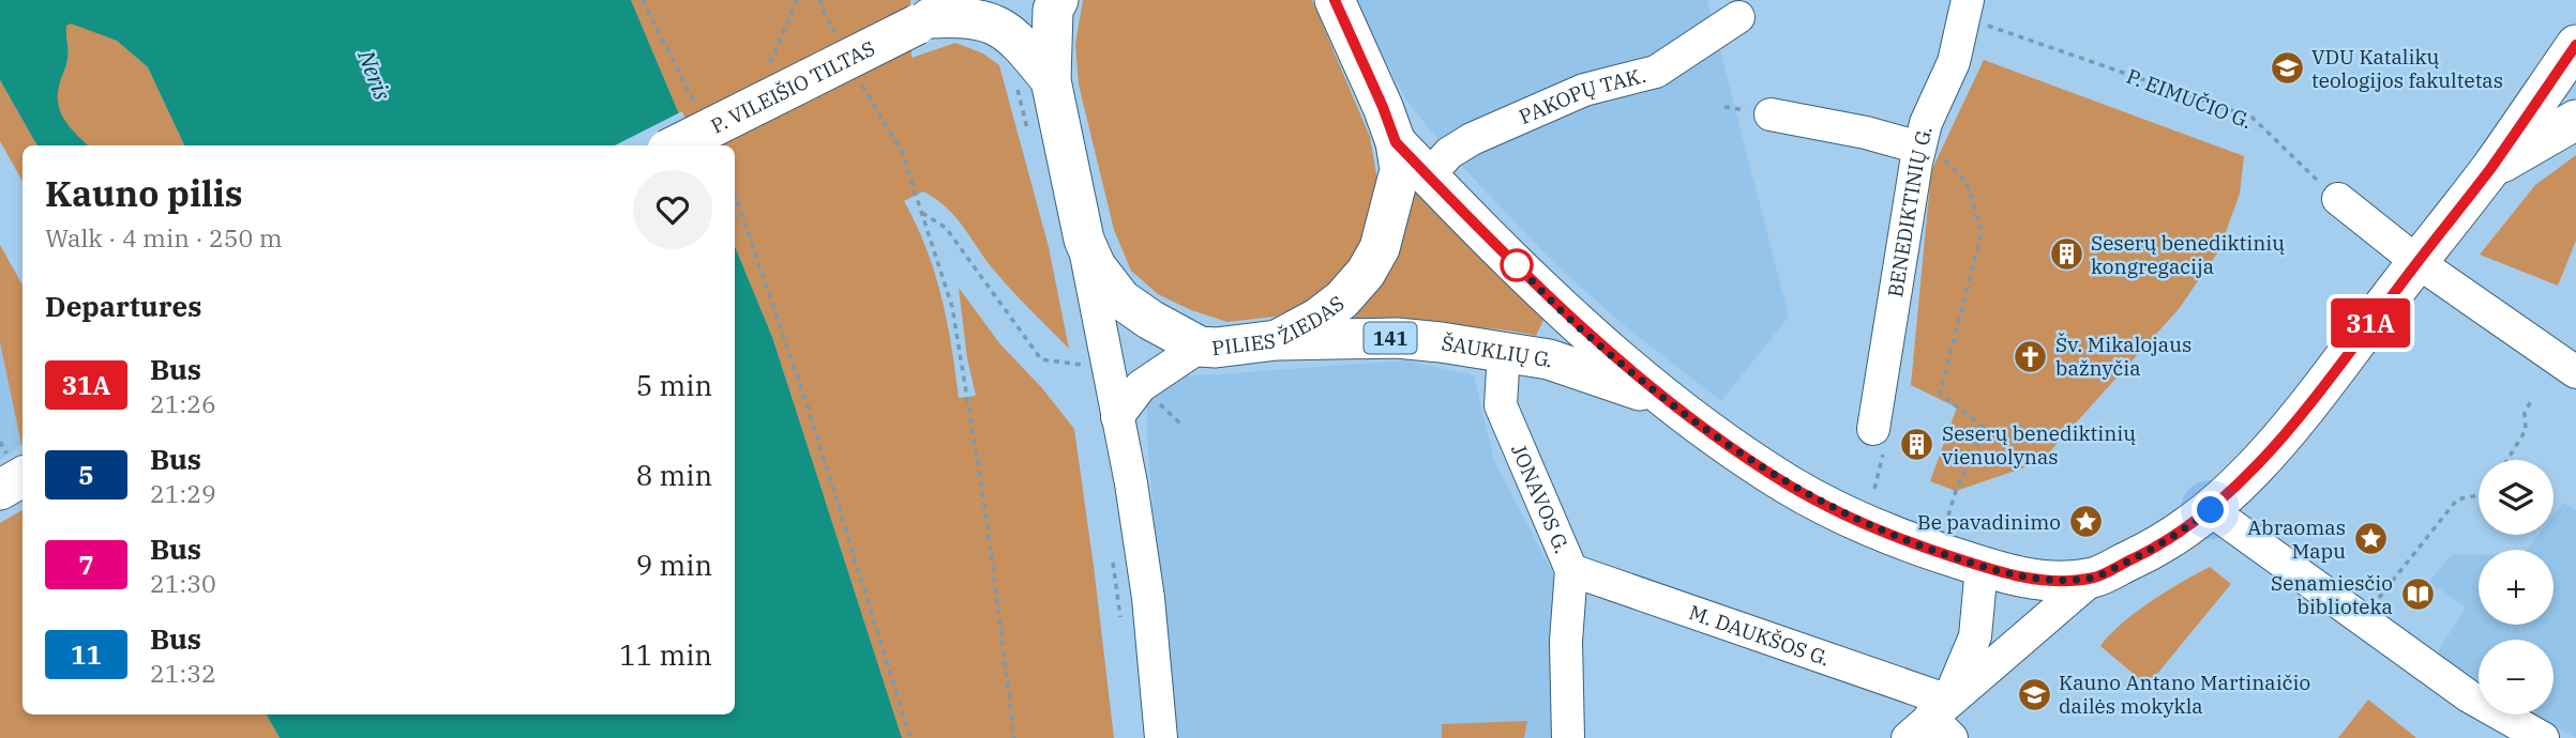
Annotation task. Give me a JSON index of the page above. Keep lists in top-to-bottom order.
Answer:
{
  "streets": {
    "main road": [
      "P. VILEIŠIO TILTAS",
      "PILIES ŽIEDAS",
      "141",
      "ŠAUKLIŲ G."
    ],
    "street": [
      "PAKOPŲ TAK.",
      "BENEDIKTINIŲ G.",
      "JONAVOS G.",
      "M. DAUKŠOS G."
    ],
    "path": ["P. EIMUČIO G."]
  },
  "crossings": [
    ["PAKOPŲ TAK.", "141"],
    ["PAKOPŲ TAK.", "ŠAUKLIŲ G."],
    ["P. EIMUČIO G.", "BENEDIKTINIŲ G."],
    ["PILIES ŽIEDAS", "141"],
    ["PILIES ŽIEDAS", "ŠAUKLIŲ G."],
    ["141", "ŠAUKLIŲ G."],
    ["ŠAUKLIŲ G.", "JONAVOS G."],
    ["JONAVOS G.", "M. DAUKŠOS G."]
  ],
  "water": ["Neris"],
  "places": {
    "school or university": ["VDU Katalikų teologijos fakultetas", "Kauno Antano Martinaičio dailės mokykla"],
    "building": ["Seserų benediktinių kongregacija", "Seserų benediktinių vienuolynas"],
    "church": ["Šv. Mikalojaus bažnyčia"],
    "place": ["Be pavadinimo", "Abraomas Mapu"],
    "library": ["Senamiesčio biblioteka"]
  },
  "lines": ["bus line 31A"],
  "page": {
    "on_map": "31A",
    "heading": [
      ["Kauno pilis", "Walk · 4 min · 250 m"],
      "Departures"
    ],
    "list": [
      {
        "mark": "31A",
        "name": "Bus",
        "note": "21:26",
        "value": "5 min"
      },
      {
        "mark": "5",
        "name": "Bus",
        "note": "21:29",
        "value": "8 min"
      },
      {
        "mark": "7",
        "name": "Bus",
        "note": "21:30",
        "value": "9 min"
      },
      {
        "mark": "11",
        "name": "Bus",
        "note": "21:32",
        "value": "11 min"
      }
    ],
    "map_buttons": ["+", "−"]
  }
}
